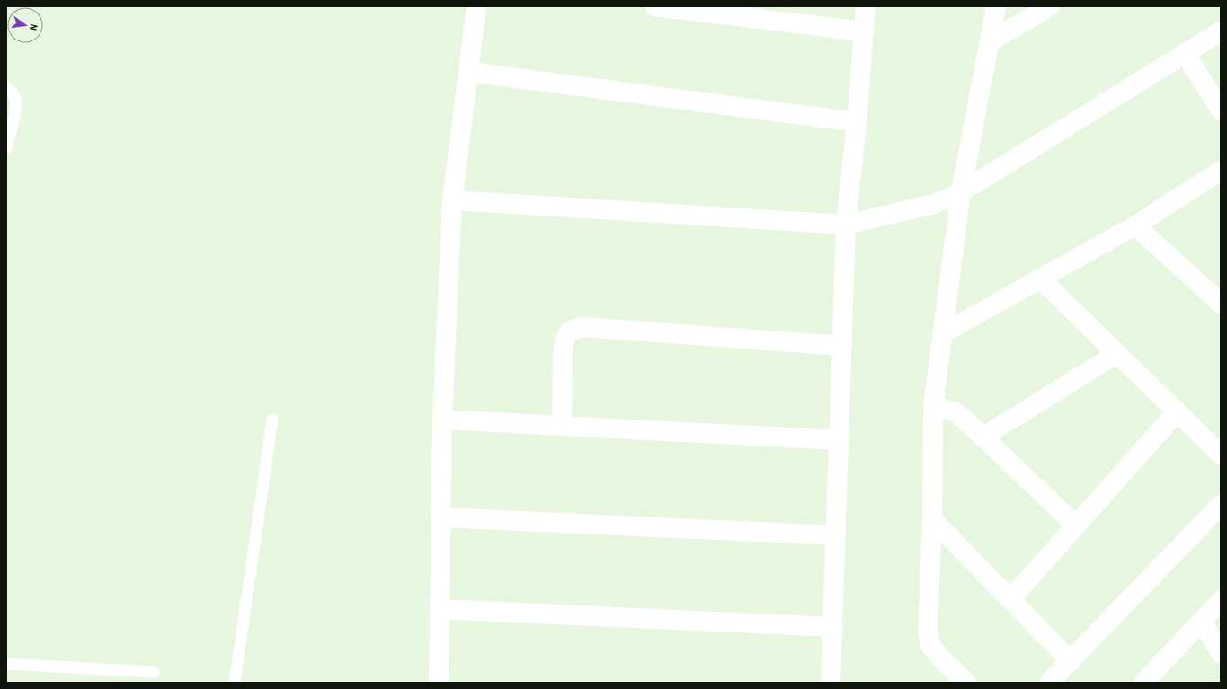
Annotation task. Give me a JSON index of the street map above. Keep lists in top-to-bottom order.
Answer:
{
  "north": "right"
}
